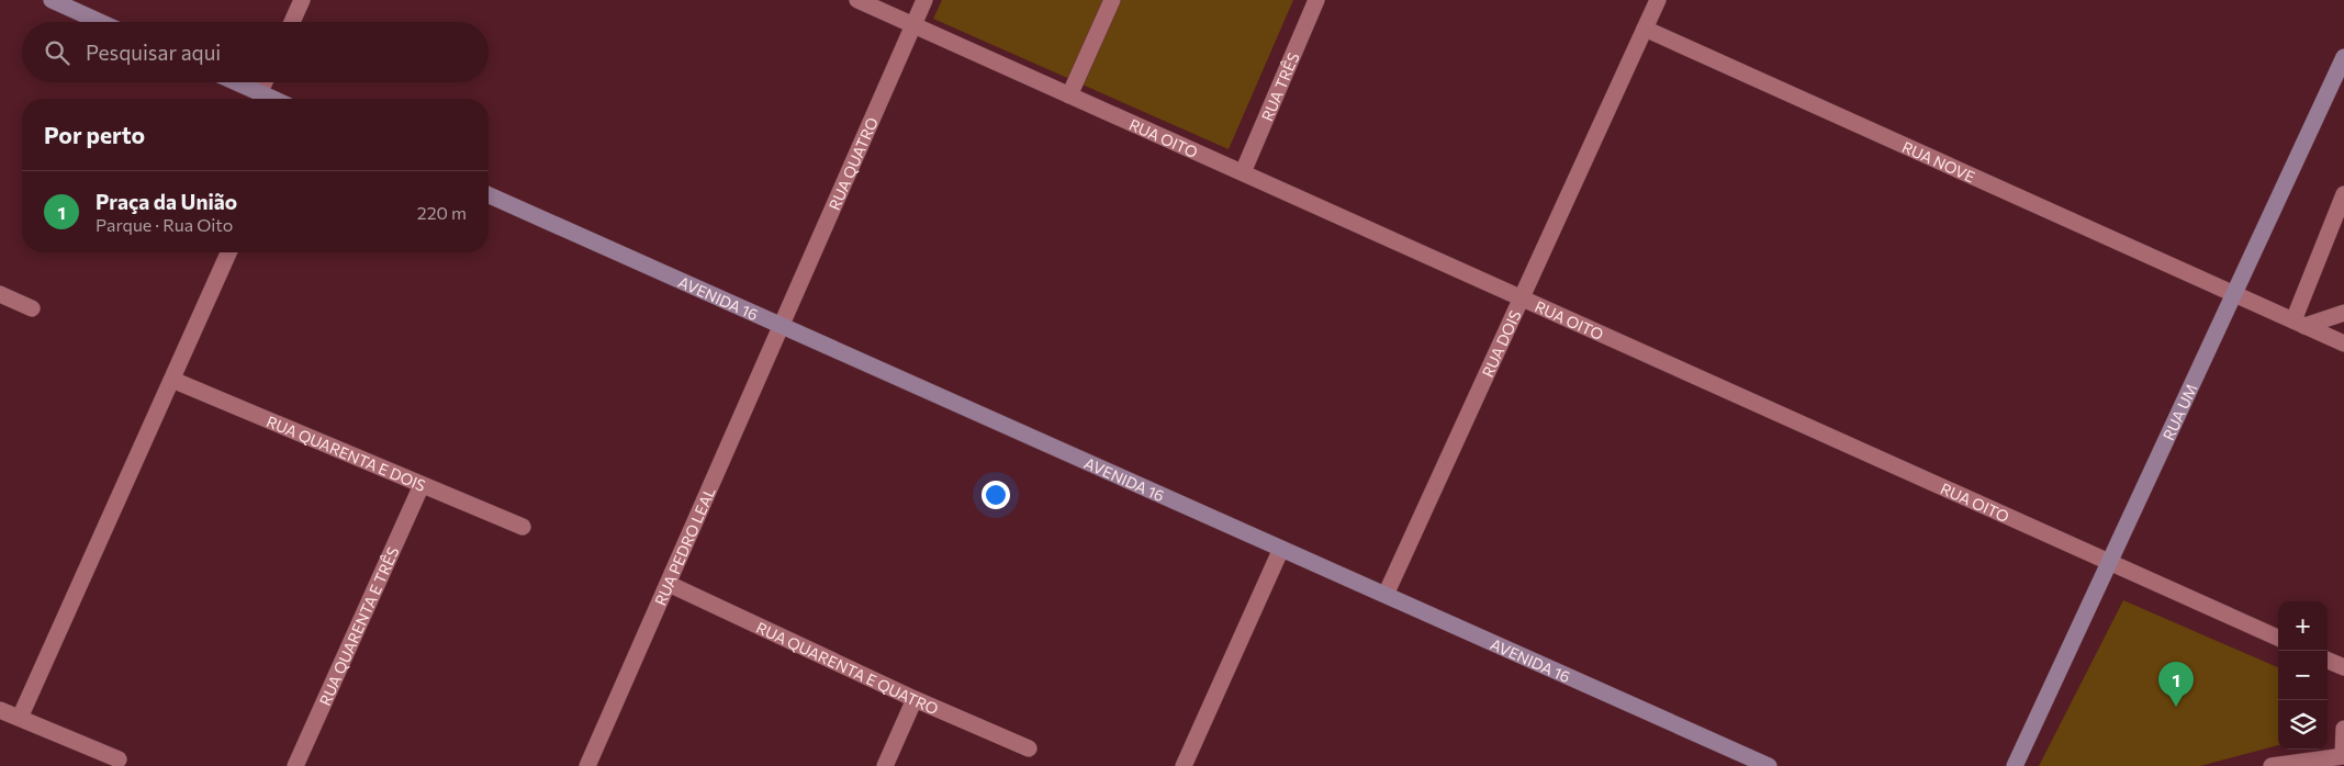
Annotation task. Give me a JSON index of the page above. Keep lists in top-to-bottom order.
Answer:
{
  "streets": {
    "street": [
      "RUA TRÊS",
      "RUA OITO",
      "RUA NOVE",
      "RUA QUATRO",
      "AVENIDA 16",
      "RUA DOIS",
      "RUA UM",
      "RUA QUARENTA E DOIS",
      "RUA PEDRO LEAL",
      "RUA QUARENTA E TRÊS",
      "RUA QUARENTA E QUATRO"
    ]
  },
  "crossings": [
    ["RUA TRÊS", "RUA OITO"],
    ["RUA OITO", "RUA QUATRO"],
    ["RUA OITO", "RUA DOIS"],
    ["RUA OITO", "RUA UM"],
    ["RUA NOVE", "RUA DOIS"],
    ["RUA NOVE", "RUA UM"],
    ["RUA QUATRO", "AVENIDA 16"],
    ["RUA QUATRO", "RUA PEDRO LEAL"],
    ["AVENIDA 16", "RUA DOIS"],
    ["AVENIDA 16", "RUA PEDRO LEAL"],
    ["RUA QUARENTA E DOIS", "RUA QUARENTA E TRÊS"],
    ["RUA PEDRO LEAL", "RUA QUARENTA E QUATRO"]
  ],
  "page": {
    "search": "Pesquisar aqui",
    "heading": "Por perto",
    "list": [
      {
        "mark": "1",
        "name": "Praça da União",
        "note": "Parque · Rua Oito",
        "value": "220 m"
      }
    ],
    "map_buttons": ["+", "−"],
    "pins": "1"
  }
}
